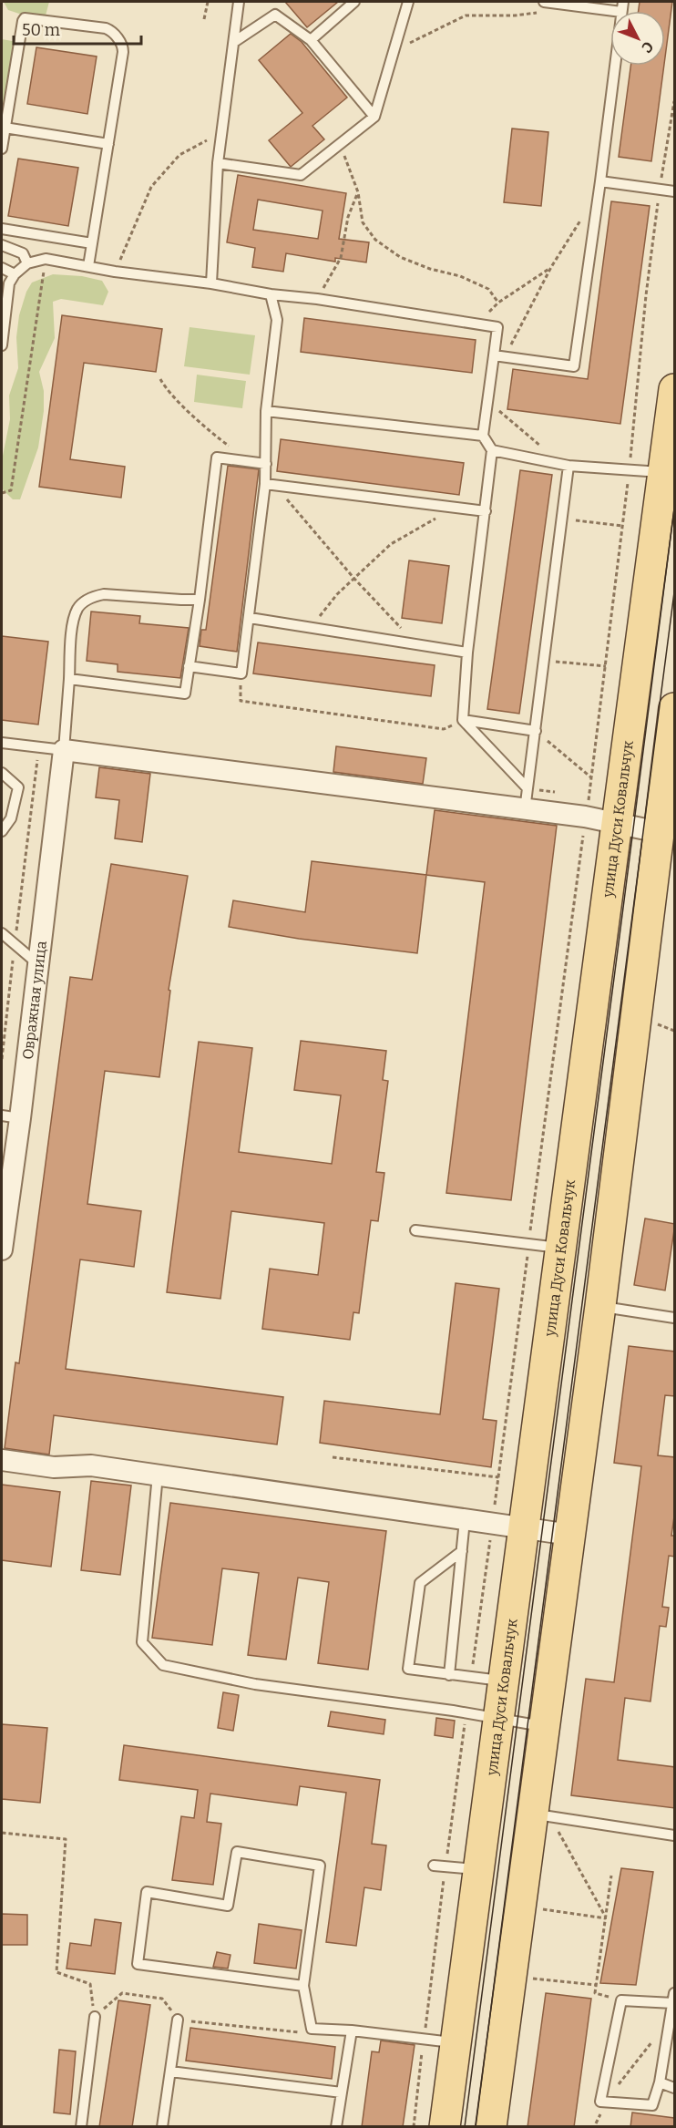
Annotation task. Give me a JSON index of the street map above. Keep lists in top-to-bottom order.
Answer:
{
  "streets": {
    "main road": ["улица Дуси Ковальчук"],
    "street": ["Овражная улица"]
  },
  "scale_bar": "50 m",
  "north": "bottom right"
}
